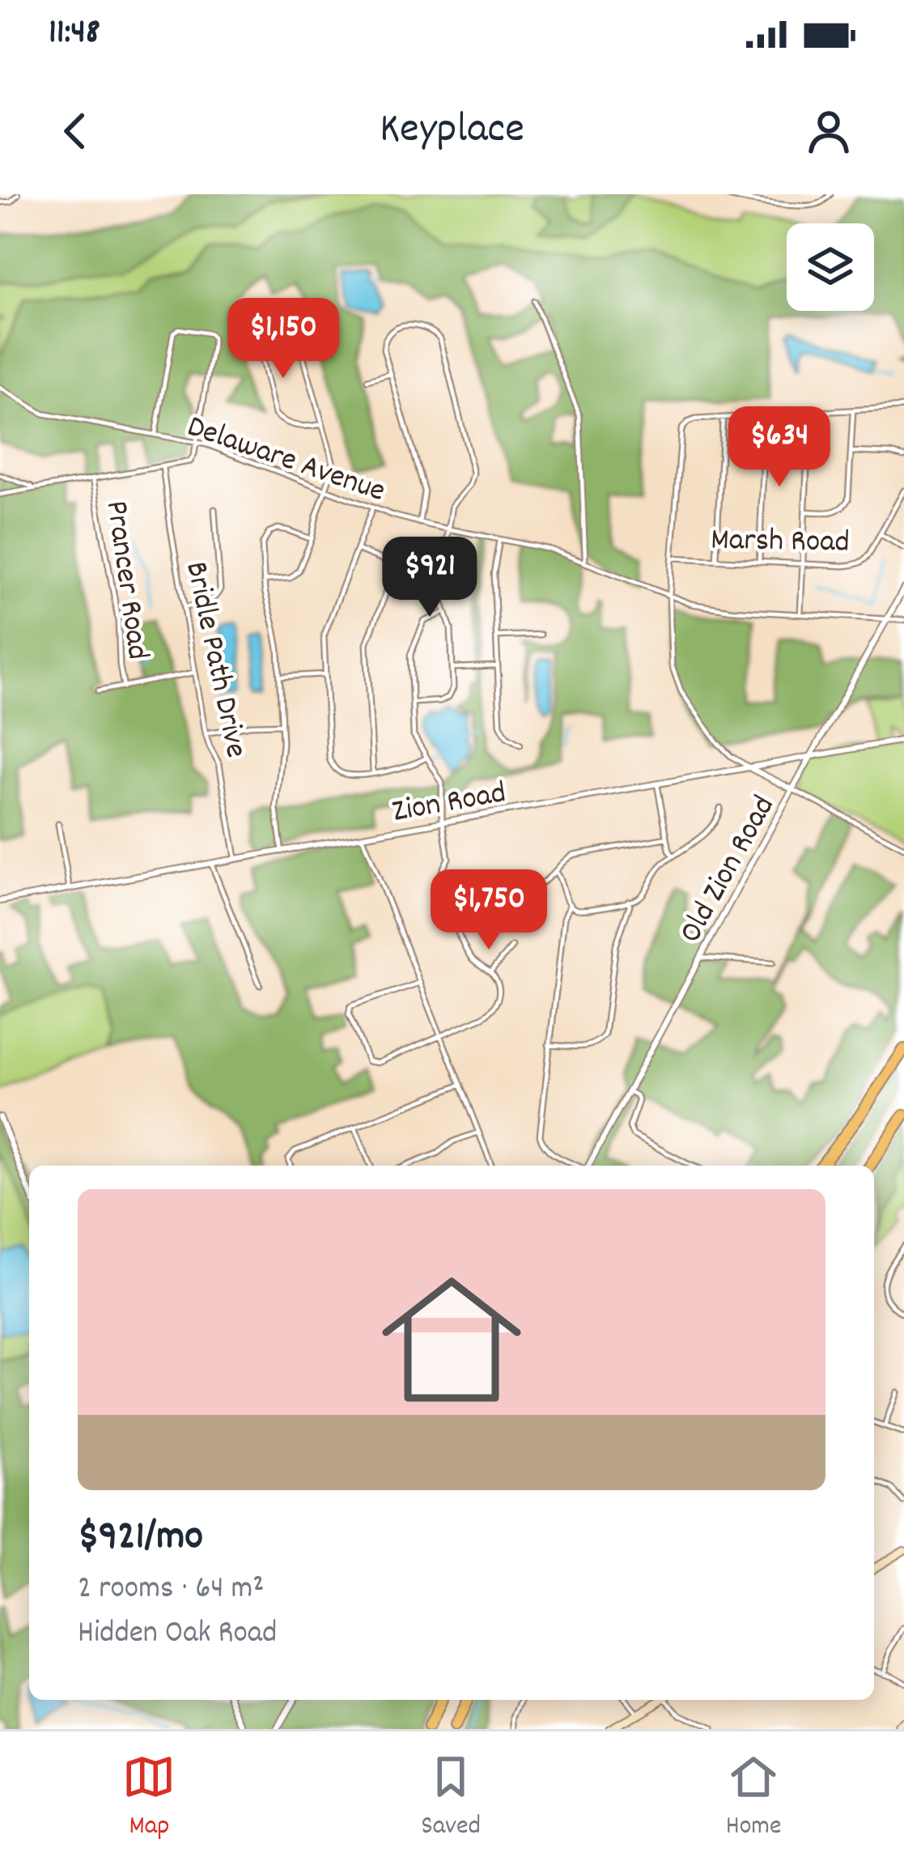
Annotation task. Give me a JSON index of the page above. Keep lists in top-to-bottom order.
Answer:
{
  "streets": {
    "street": [
      "Delaware Avenue",
      "Marsh Road",
      "Prancer Road",
      "Bridle Path Drive",
      "Zion Road",
      "Old Zion Road"
    ]
  },
  "crossings": [
    ["Delaware Avenue", "Marsh Road"],
    ["Delaware Avenue", "Old Zion Road"],
    ["Marsh Road", "Zion Road"],
    ["Bridle Path Drive", "Zion Road"],
    ["Zion Road", "Old Zion Road"]
  ],
  "page": {
    "status": "11:48",
    "header": "Keyplace",
    "price": [
      "$1,150",
      "$634",
      "$921",
      "$1,750"
    ],
    "list": [
      {
        "name": "$921/mo",
        "note": "2 rooms · 64 m² · Hidden Oak Road"
      }
    ],
    "tabs": ["Map", "Saved", "Home"]
  }
}
